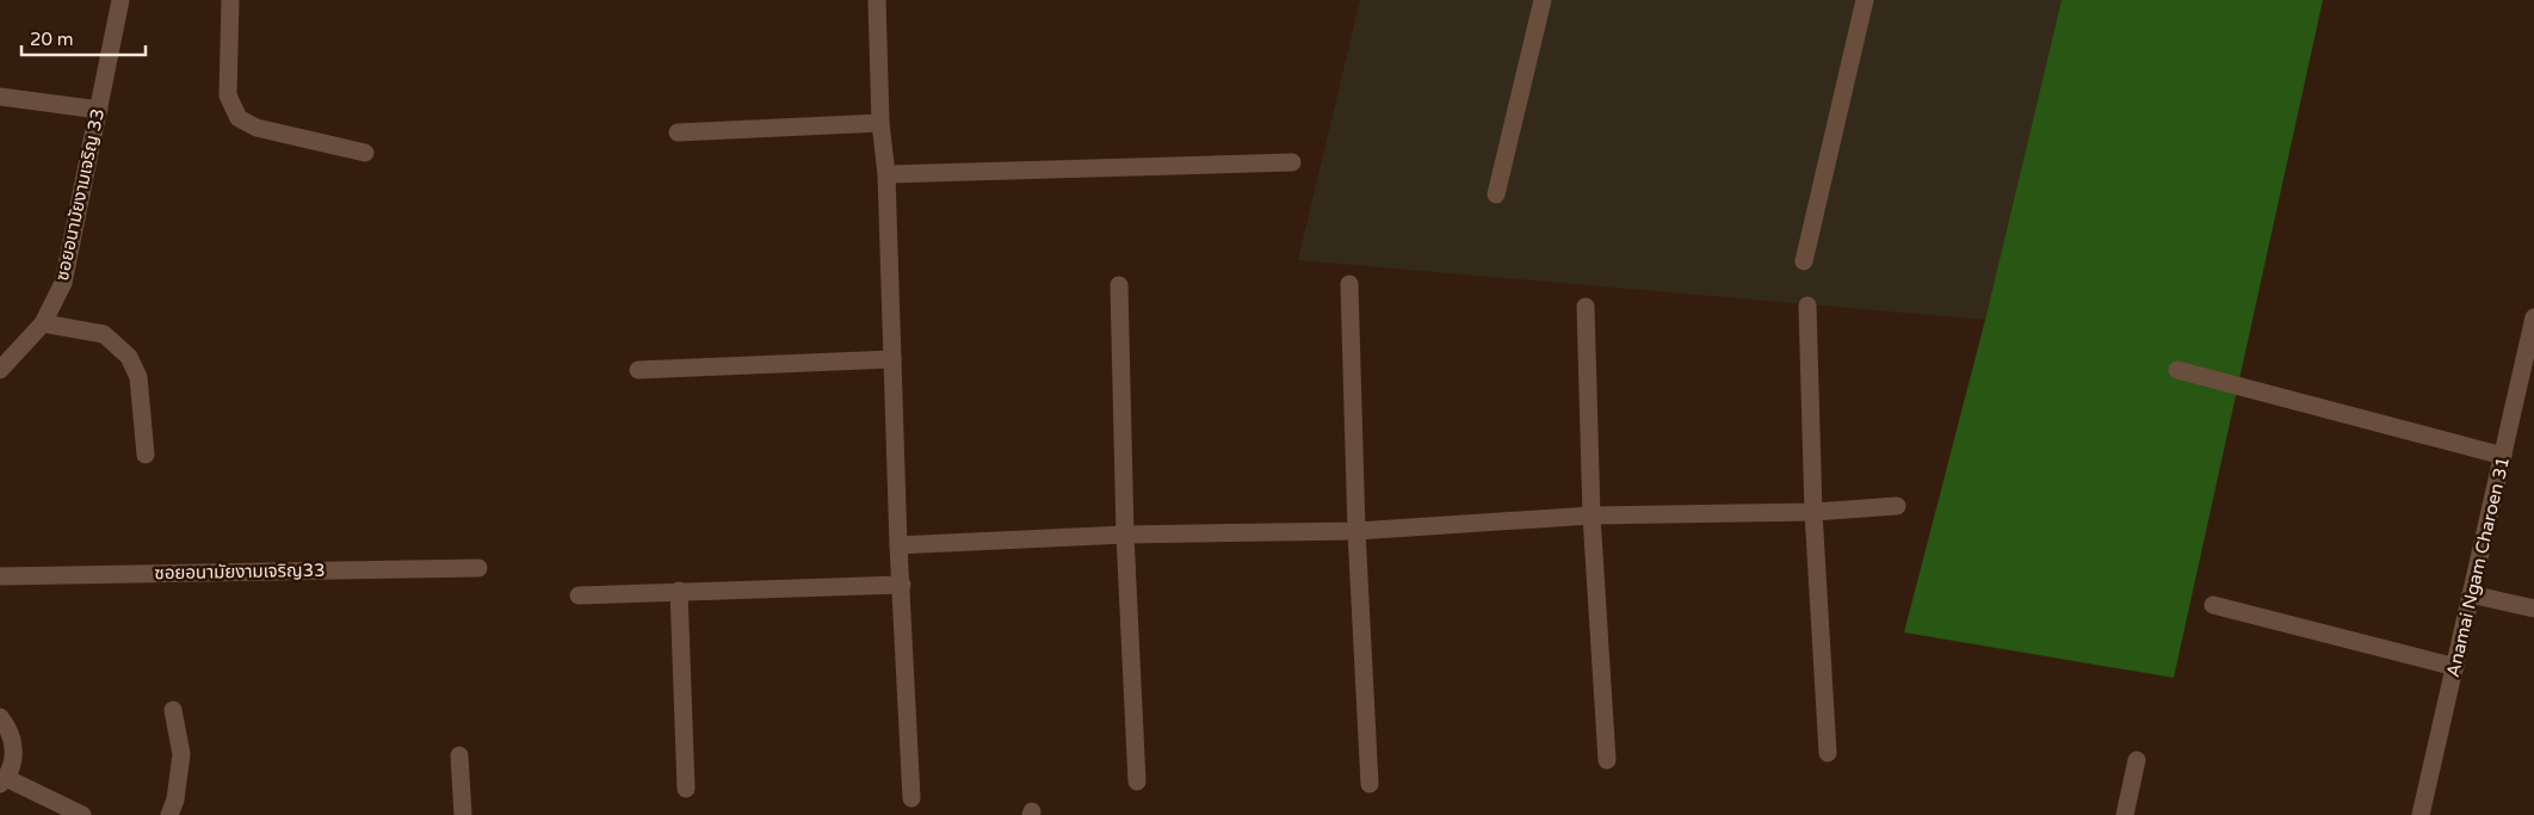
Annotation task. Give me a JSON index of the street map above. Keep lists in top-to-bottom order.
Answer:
{
  "streets": {
    "street": ["ซอยอนามัยงามเจริญ 33", "Anamai Ngam Charoen 31", "ซอยอนามัยงามเจริญ33"]
  },
  "scale_bar": "20 m"
}
